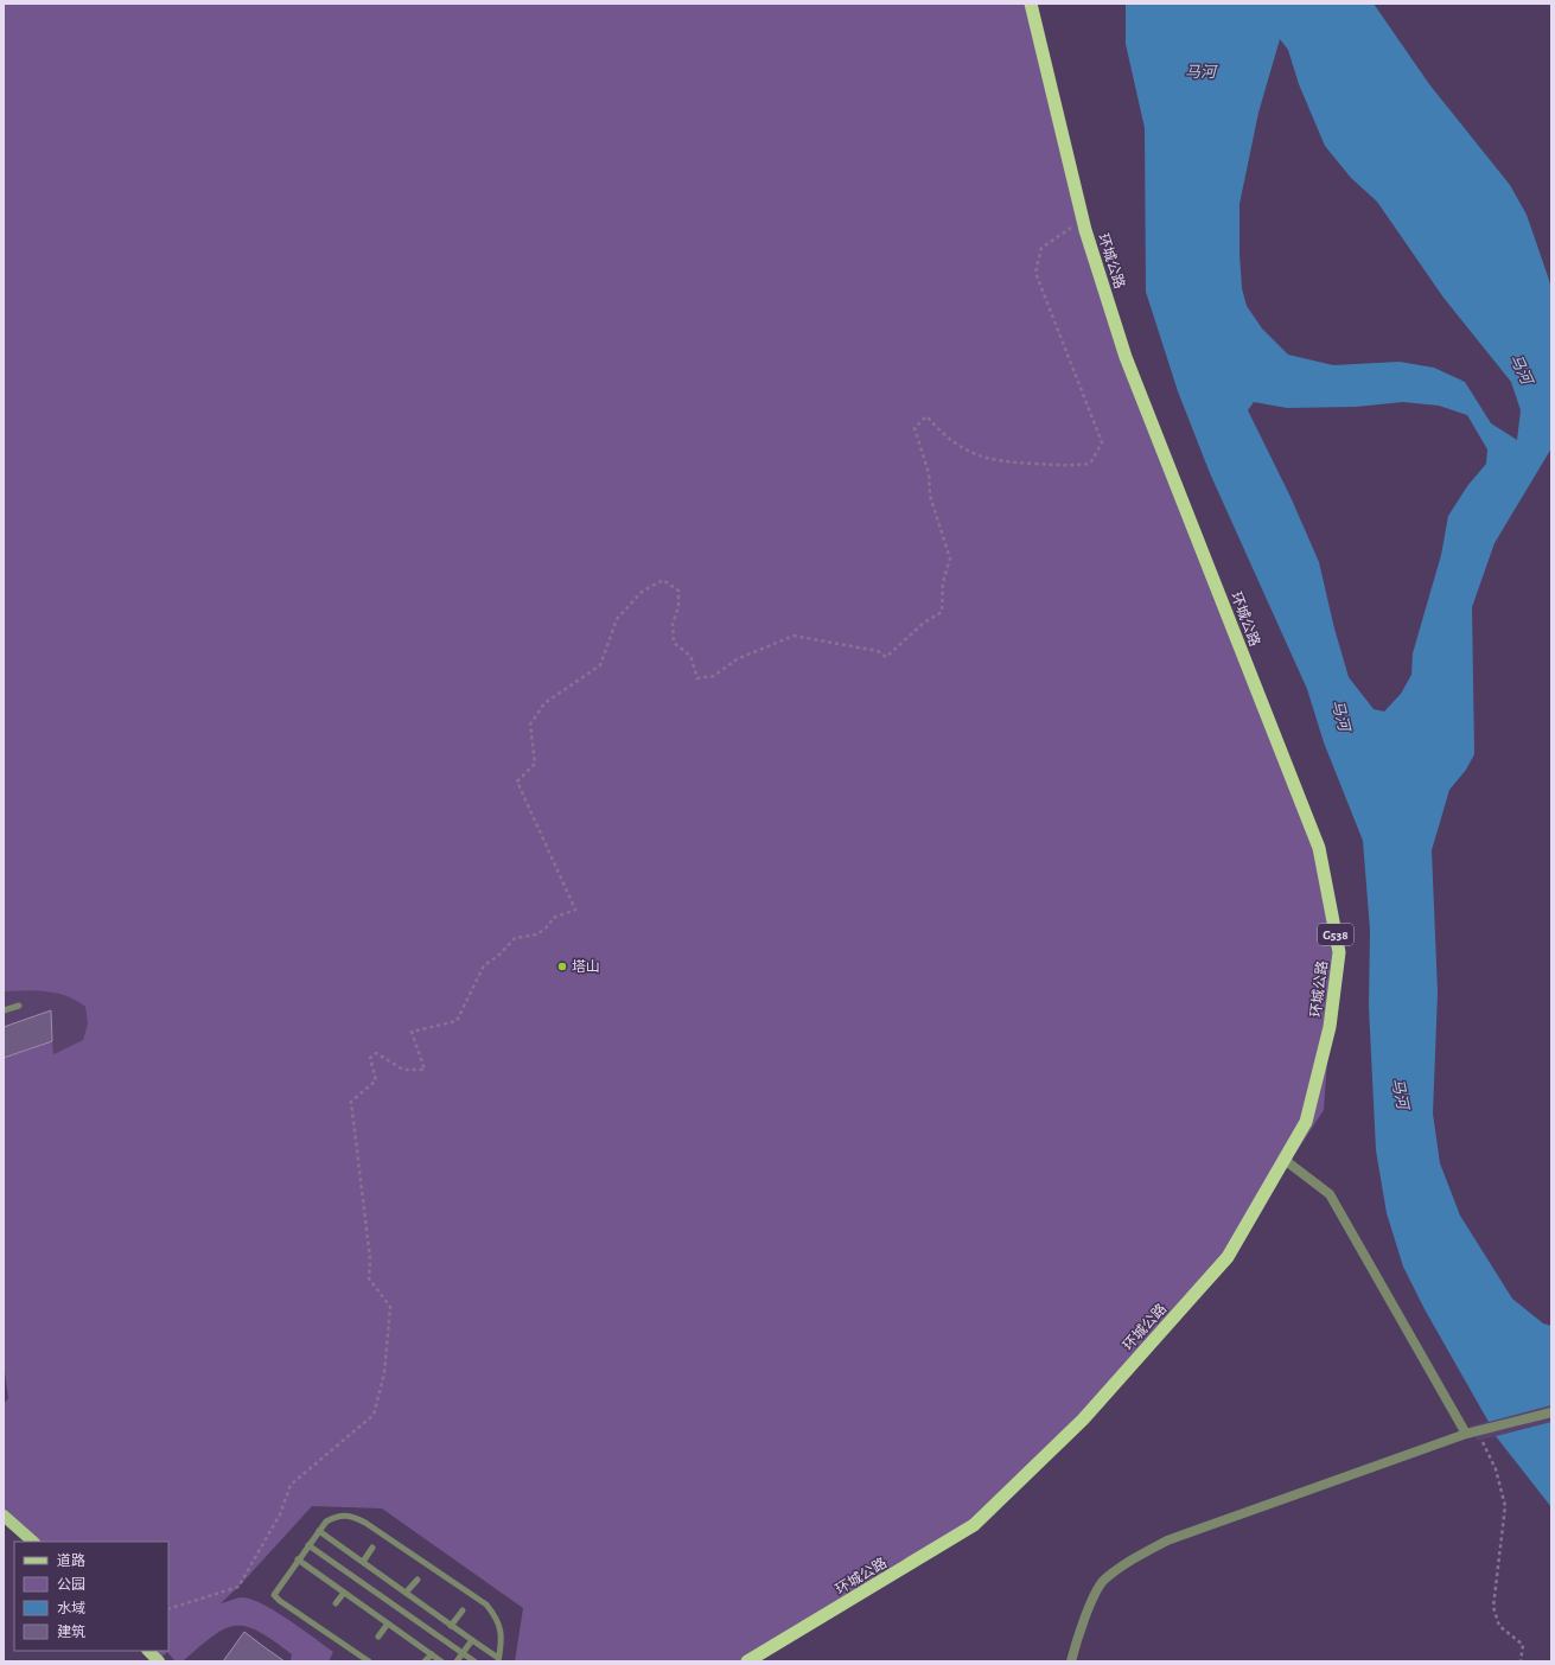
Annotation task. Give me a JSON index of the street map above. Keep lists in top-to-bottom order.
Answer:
{
  "streets": {
    "highway": ["环城公路", "G538"]
  },
  "water": ["马河"],
  "places": ["塔山"],
  "legend": [
    "道路",
    "公园",
    "水域",
    "建筑"
  ]
}
